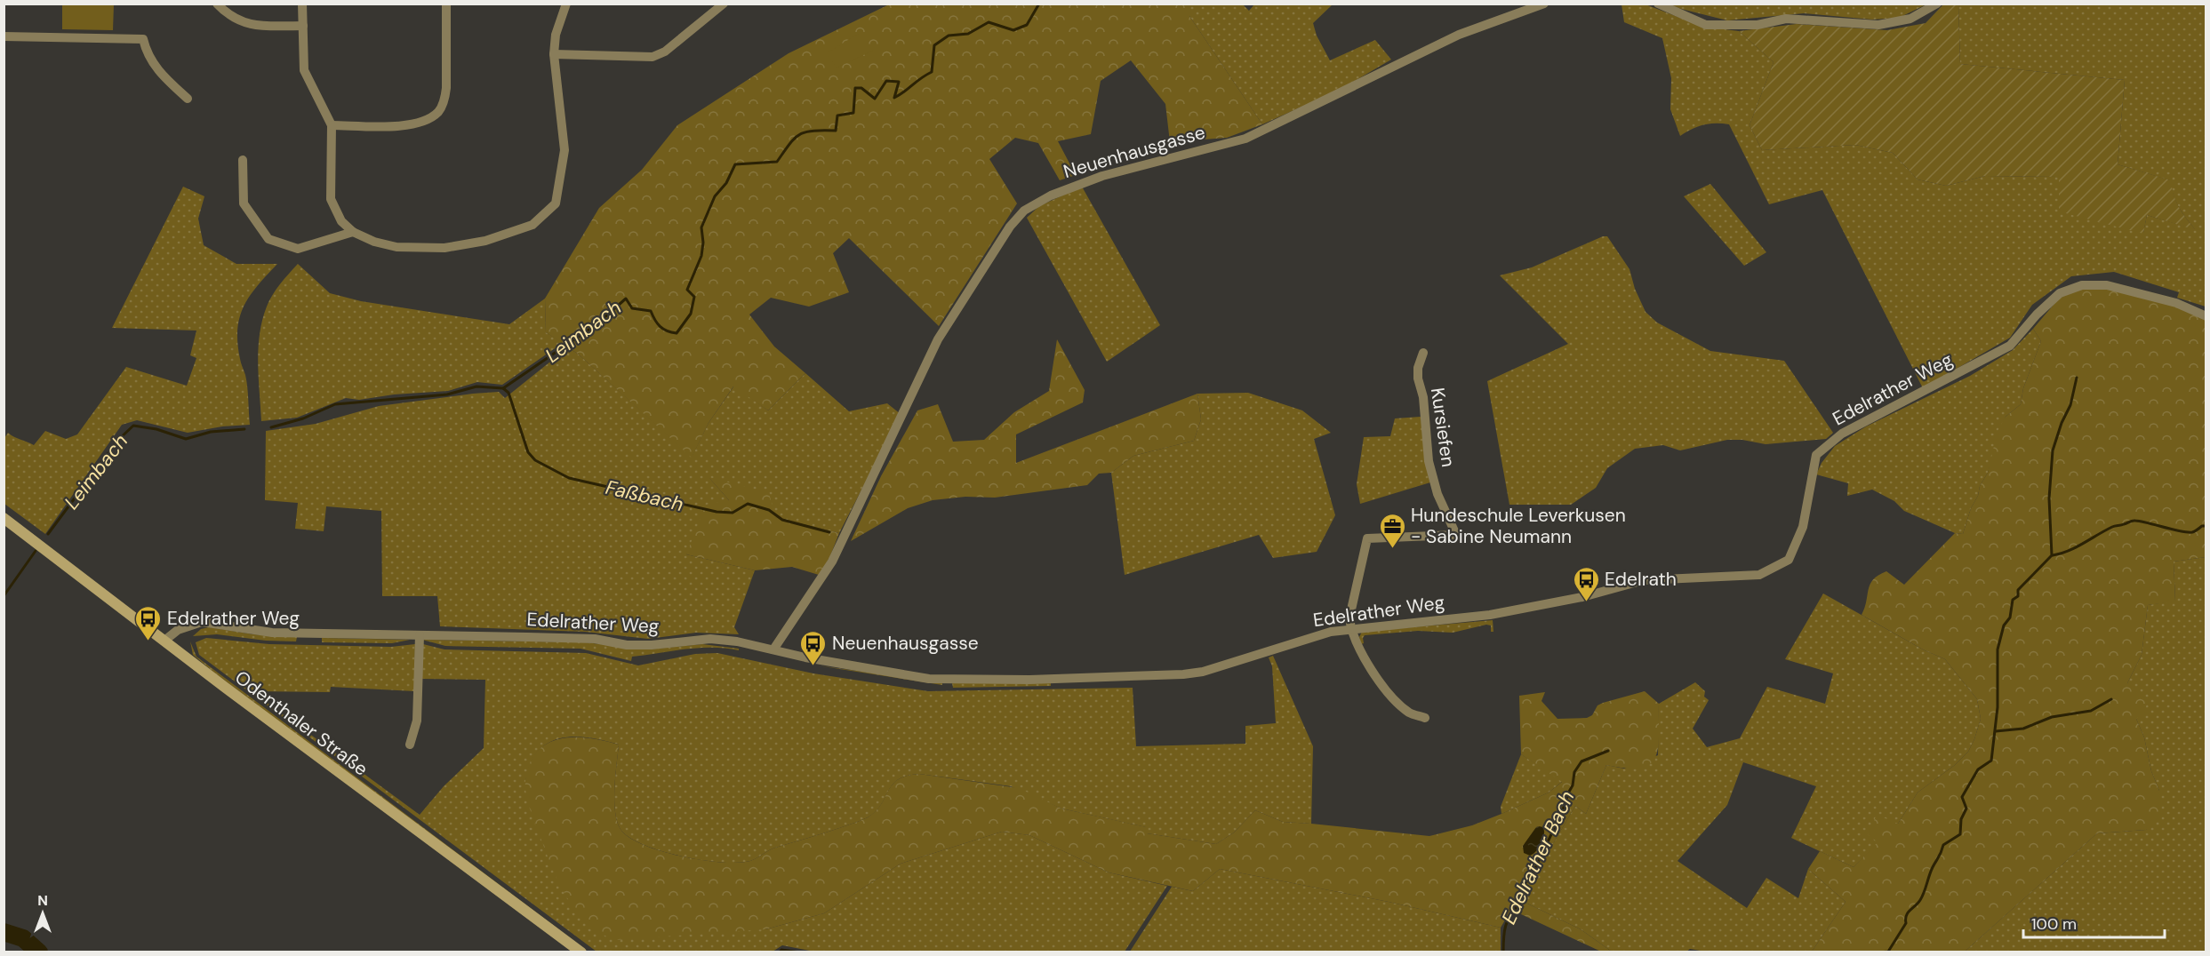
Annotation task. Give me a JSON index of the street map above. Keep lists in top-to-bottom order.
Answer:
{
  "streets": {
    "main road": ["Odenthaler Straße"],
    "street": ["Neuenhausgasse", "Edelrather Weg", "Kursiefen"]
  },
  "crossings": [
    ["Neuenhausgasse", "Edelrather Weg"],
    ["Edelrather Weg", "Kursiefen"],
    ["Edelrather Weg", "Odenthaler Straße"]
  ],
  "water": ["Leimbach", "Faßbach", "Edelrather Bach"],
  "places": {
    "office": ["Hundeschule Leverkusen - Sabine Neumann"],
    "bus stop": ["Edelrath", "Edelrather Weg", "Neuenhausgasse"]
  },
  "scale_bar": "100 m",
  "north": "top"
}
